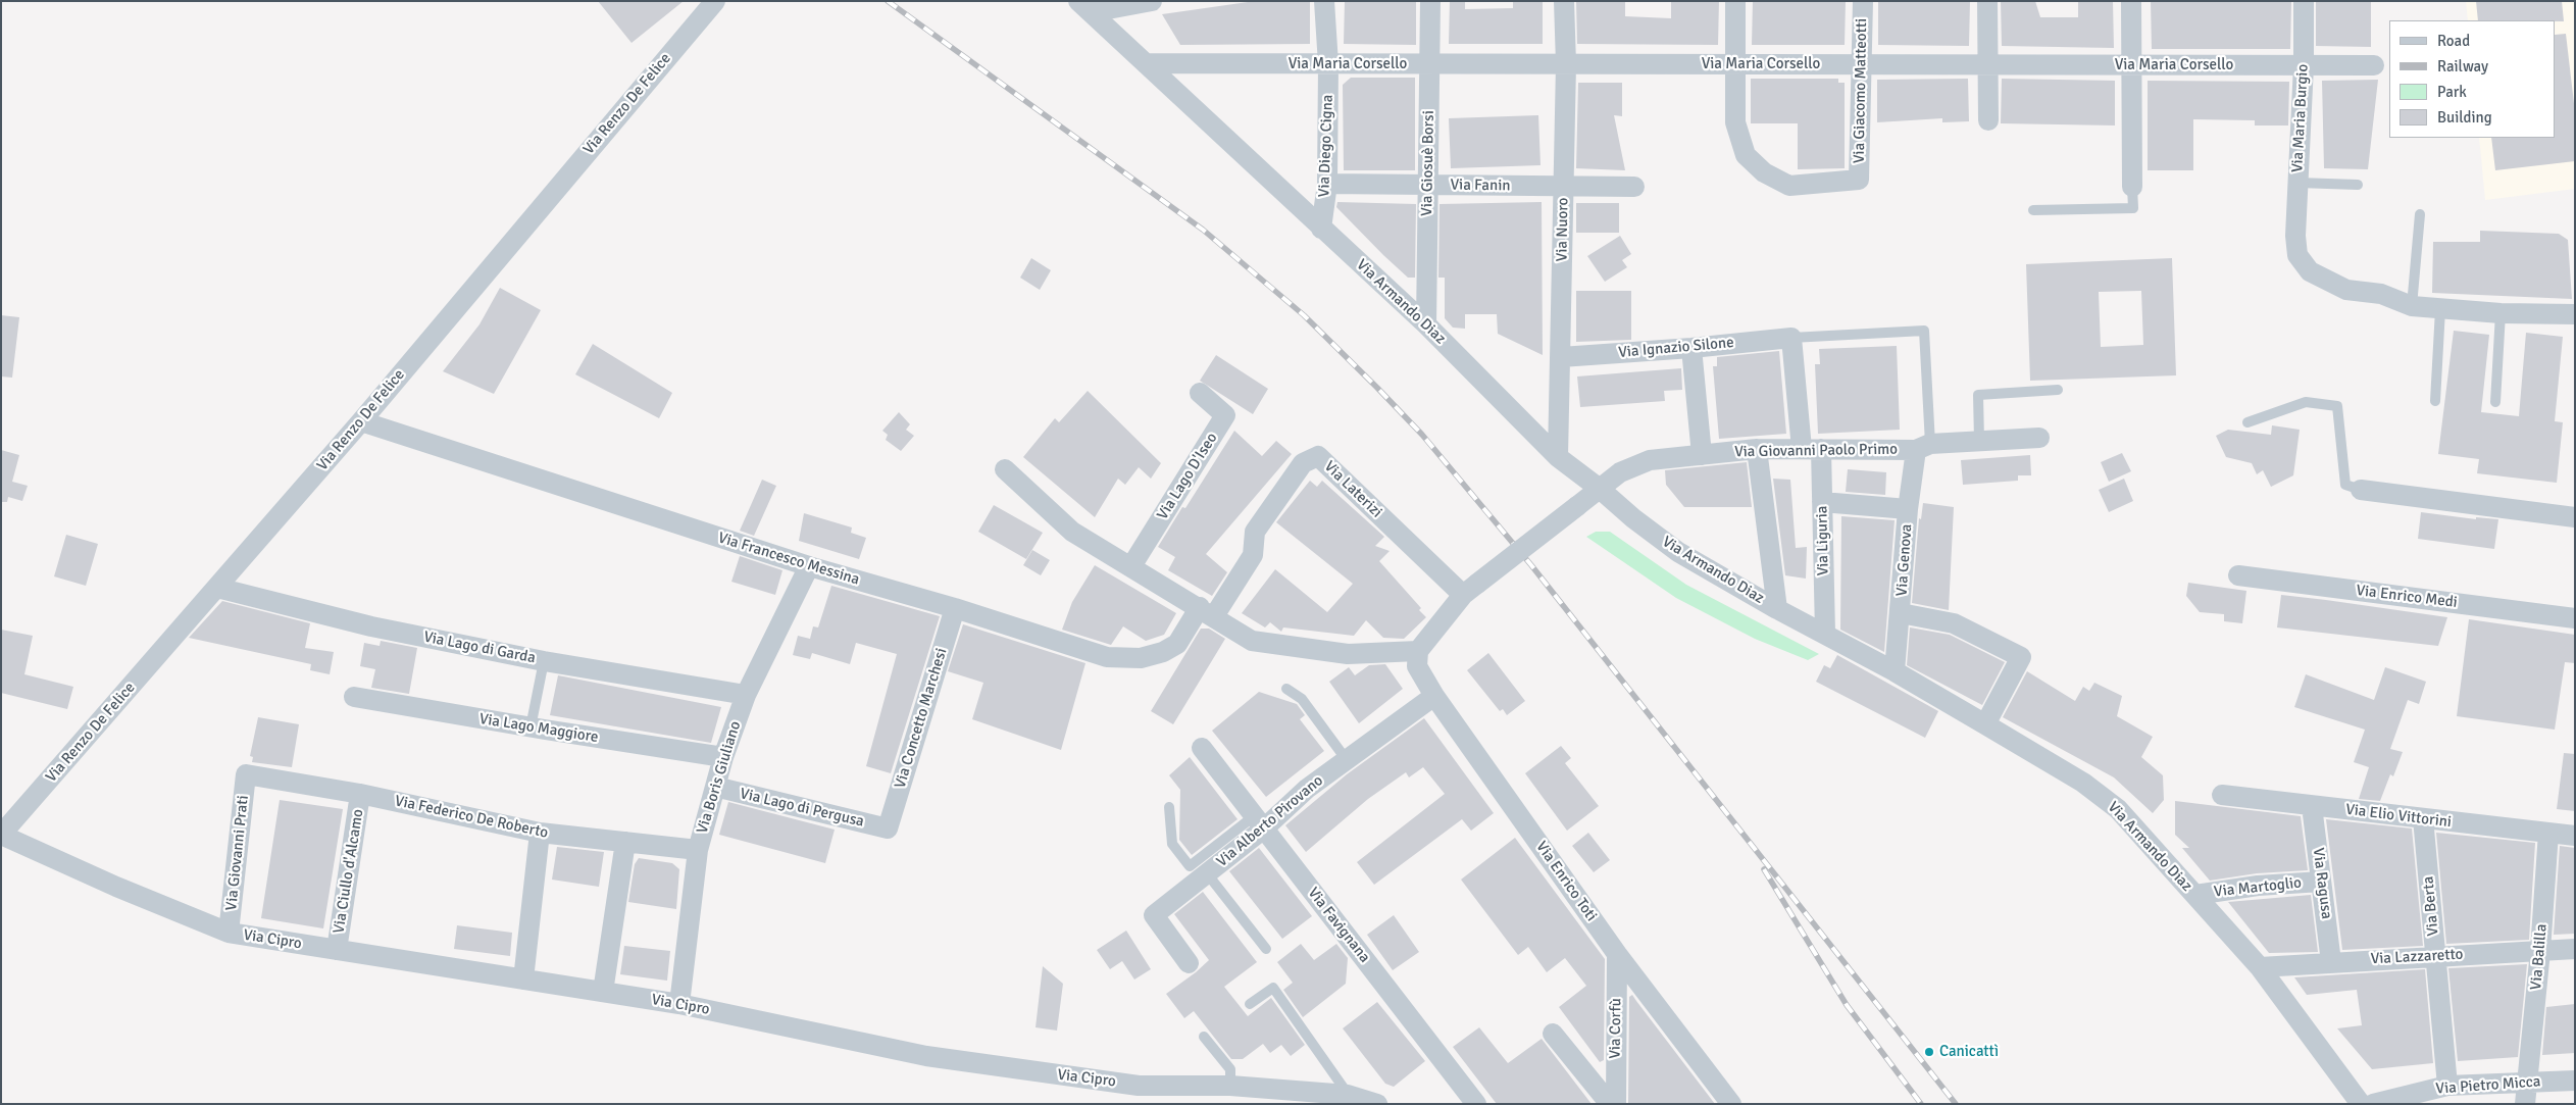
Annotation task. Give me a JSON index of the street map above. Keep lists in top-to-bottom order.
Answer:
{
  "streets": {
    "street": [
      "Via Maria Corsello",
      "Via Giacomo Matteotti",
      "Via Renzo De Felice",
      "Via Maria Burgio",
      "Via Diego Cigna",
      "Via Giosuè Borsi",
      "Via Fanin",
      "Via Nuoro",
      "Via Armando Diaz",
      "Via Ignazio Silone",
      "Via Giovanni Paolo Primo",
      "Via Lago D'Iseo",
      "Via Laterizi",
      "Via Liguria",
      "Via Francesco Messina",
      "Via Genova",
      "Via Enrico Medi",
      "Via Lago di Garda",
      "Via Concetto Marchesi",
      "Via Lago Maggiore",
      "Via Boris Giuliano",
      "Via Lago di Pergusa",
      "Via Elio Vittorini",
      "Via Federico De Roberto",
      "Via Alberto Pirovano",
      "Via Giovanni Prati",
      "Via Ciullo d'Alcamo",
      "Via Enrico Toti",
      "Via Ragusa",
      "Via Martoglio",
      "Via Berta",
      "Via Favignana",
      "Via Cipro",
      "Via Lazzaretto",
      "Via Balilla",
      "Via Corfù",
      "Via Pietro Micca"
    ]
  },
  "crossings": [
    ["Via Maria Corsello", "Via Giacomo Matteotti"],
    ["Via Maria Corsello", "Via Maria Burgio"],
    ["Via Maria Corsello", "Via Diego Cigna"],
    ["Via Maria Corsello", "Via Giosuè Borsi"],
    ["Via Maria Corsello", "Via Nuoro"],
    ["Via Maria Corsello", "Via Armando Diaz"],
    ["Via Renzo De Felice", "Via Francesco Messina"],
    ["Via Renzo De Felice", "Via Lago di Garda"],
    ["Via Renzo De Felice", "Via Cipro"],
    ["Via Diego Cigna", "Via Fanin"],
    ["Via Diego Cigna", "Via Armando Diaz"],
    ["Via Giosuè Borsi", "Via Fanin"],
    ["Via Giosuè Borsi", "Via Armando Diaz"],
    ["Via Fanin", "Via Nuoro"],
    ["Via Nuoro", "Via Armando Diaz"],
    ["Via Nuoro", "Via Ignazio Silone"],
    ["Via Armando Diaz", "Via Giovanni Paolo Primo"],
    ["Via Armando Diaz", "Via Liguria"],
    ["Via Armando Diaz", "Via Genova"],
    ["Via Armando Diaz", "Via Martoglio"],
    ["Via Armando Diaz", "Via Lazzaretto"],
    ["Via Ignazio Silone", "Via Liguria"],
    ["Via Giovanni Paolo Primo", "Via Laterizi"],
    ["Via Giovanni Paolo Primo", "Via Liguria"],
    ["Via Giovanni Paolo Primo", "Via Genova"],
    ["Via Laterizi", "Via Francesco Messina"],
    ["Via Francesco Messina", "Via Concetto Marchesi"],
    ["Via Francesco Messina", "Via Boris Giuliano"],
    ["Via Lago di Garda", "Via Boris Giuliano"],
    ["Via Concetto Marchesi", "Via Lago di Pergusa"],
    ["Via Lago Maggiore", "Via Boris Giuliano"],
    ["Via Boris Giuliano", "Via Lago di Pergusa"],
    ["Via Boris Giuliano", "Via Federico De Roberto"],
    ["Via Boris Giuliano", "Via Cipro"],
    ["Via Elio Vittorini", "Via Ragusa"],
    ["Via Elio Vittorini", "Via Berta"],
    ["Via Elio Vittorini", "Via Balilla"],
    ["Via Federico De Roberto", "Via Giovanni Prati"],
    ["Via Federico De Roberto", "Via Ciullo d'Alcamo"],
    ["Via Alberto Pirovano", "Via Enrico Toti"],
    ["Via Alberto Pirovano", "Via Favignana"],
    ["Via Giovanni Prati", "Via Cipro"],
    ["Via Ciullo d'Alcamo", "Via Cipro"],
    ["Via Enrico Toti", "Via Corfù"],
    ["Via Ragusa", "Via Martoglio"],
    ["Via Ragusa", "Via Lazzaretto"],
    ["Via Berta", "Via Lazzaretto"],
    ["Via Berta", "Via Pietro Micca"],
    ["Via Lazzaretto", "Via Balilla"],
    ["Via Balilla", "Via Pietro Micca"]
  ],
  "places": ["Canicattì"],
  "legend": [
    "Road",
    "Railway",
    "Park",
    "Building"
  ]
}
